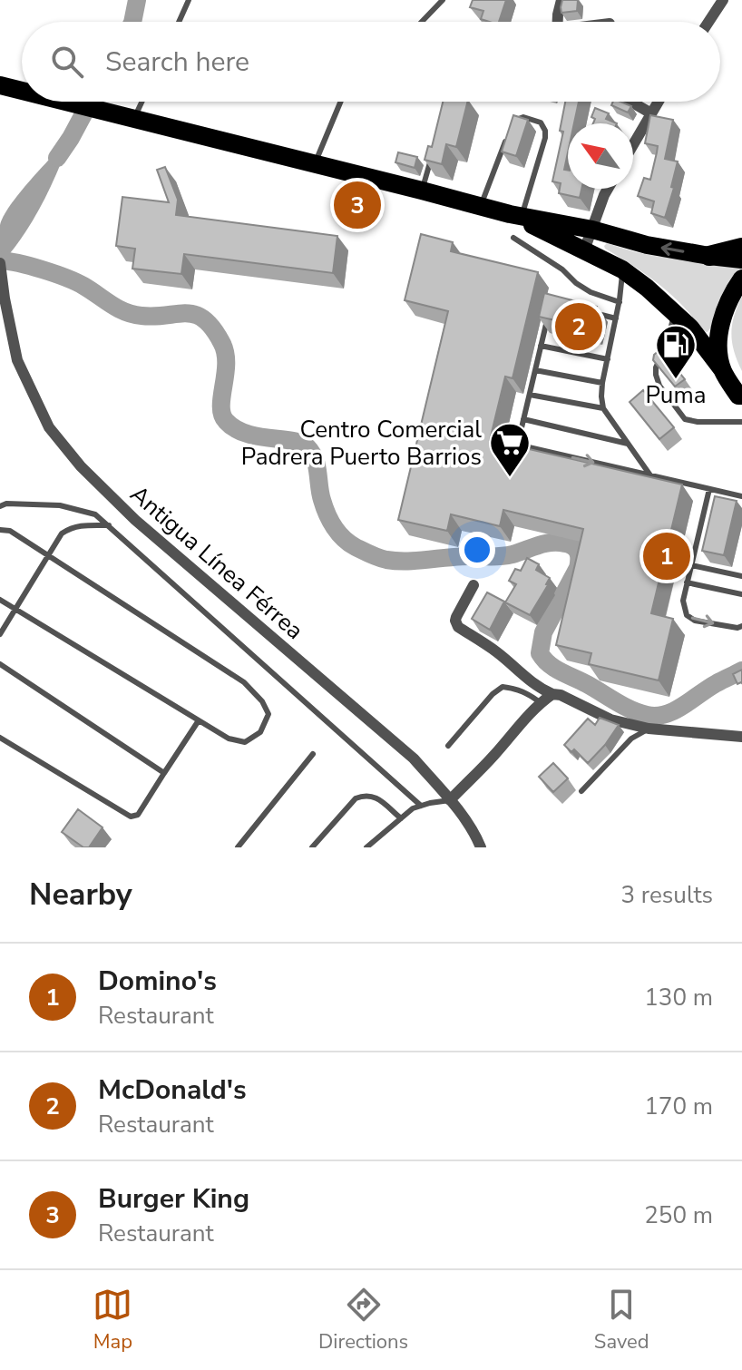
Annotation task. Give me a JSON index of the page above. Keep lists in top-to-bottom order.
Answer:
{
  "streets": {
    "street": ["Antigua Línea Férrea"]
  },
  "places": {
    "fuel station": ["Puma"],
    "supermarket": ["Centro Comercial Padrera Puerto Barrios"]
  },
  "north": "top left",
  "page": {
    "search": "Search here",
    "pins": ["3", "2", "1"],
    "heading": ["Nearby", "3 results"],
    "list": [
      {
        "mark": "1",
        "name": "Domino's",
        "note": "Restaurant",
        "value": "130 m"
      },
      {
        "mark": "2",
        "name": "McDonald's",
        "note": "Restaurant",
        "value": "170 m"
      },
      {
        "mark": "3",
        "name": "Burger King",
        "note": "Restaurant",
        "value": "250 m"
      }
    ],
    "nav": ["Map", "Directions", "Saved"]
  }
}
